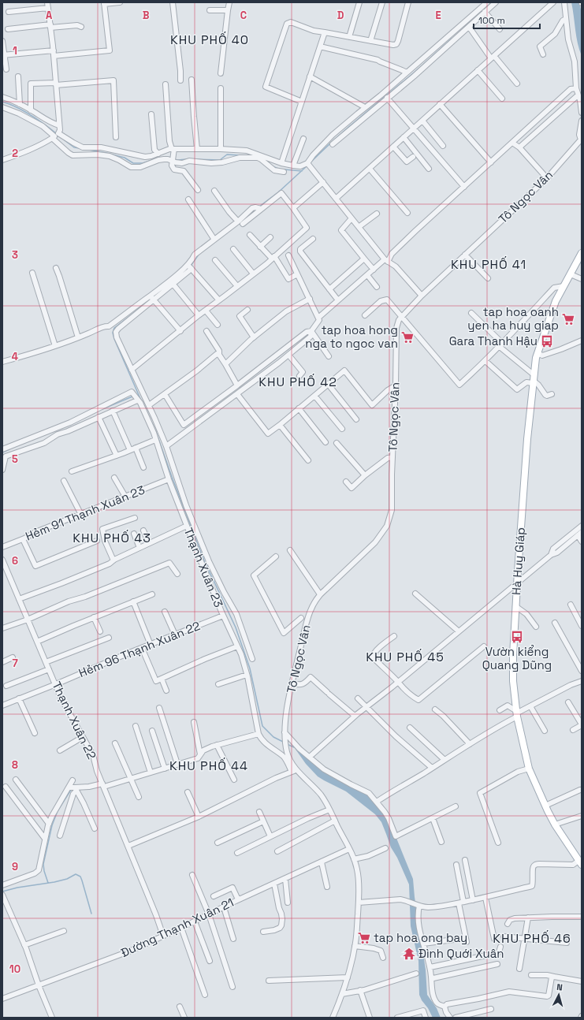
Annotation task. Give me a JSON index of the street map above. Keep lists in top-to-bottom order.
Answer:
{
  "streets": {
    "main road": ["Hà Huy Giáp"],
    "street": [
      "Tô Ngọc Vân",
      "Hẻm 91 Thạnh Xuân 23",
      "Thạnh Xuân 23",
      "Hẻm 96 Thạnh Xuân 22",
      "Thạnh Xuân 22",
      "Đường Thạnh Xuân 21"
    ]
  },
  "crossings": [
    ["Tô Ngọc Vân", "Đường Thạnh Xuân 21"],
    ["Hẻm 91 Thạnh Xuân 23", "Thạnh Xuân 23"],
    ["Thạnh Xuân 23", "Hẻm 96 Thạnh Xuân 22"],
    ["Hẻm 96 Thạnh Xuân 22", "Thạnh Xuân 22"],
    ["Thạnh Xuân 22", "Đường Thạnh Xuân 21"]
  ],
  "districts": [
    "KHU PHỐ 40",
    "KHU PHỐ 41",
    "KHU PHỐ 42",
    "KHU PHỐ 43",
    "KHU PHỐ 45",
    "KHU PHỐ 44",
    "KHU PHỐ 46"
  ],
  "places": {
    "supermarket": ["tap hoa oanh yen ha huy giap", "tap hoa hong nga to ngoc van", "tap hoa ong bay"],
    "bus stop": ["Gara Thanh Hậu", "Vườn kiểng Quang Dũng"],
    "temple": ["Đình Quới Xuân"]
  },
  "scale_bar": "100 m",
  "north": "top",
  "grid": {
    "columns": [
      "A",
      "B",
      "C",
      "D",
      "E"
    ],
    "rows": [
      "1",
      "2",
      "3",
      "4",
      "5",
      "6",
      "7",
      "8",
      "9",
      "10"
    ]
  }
}
